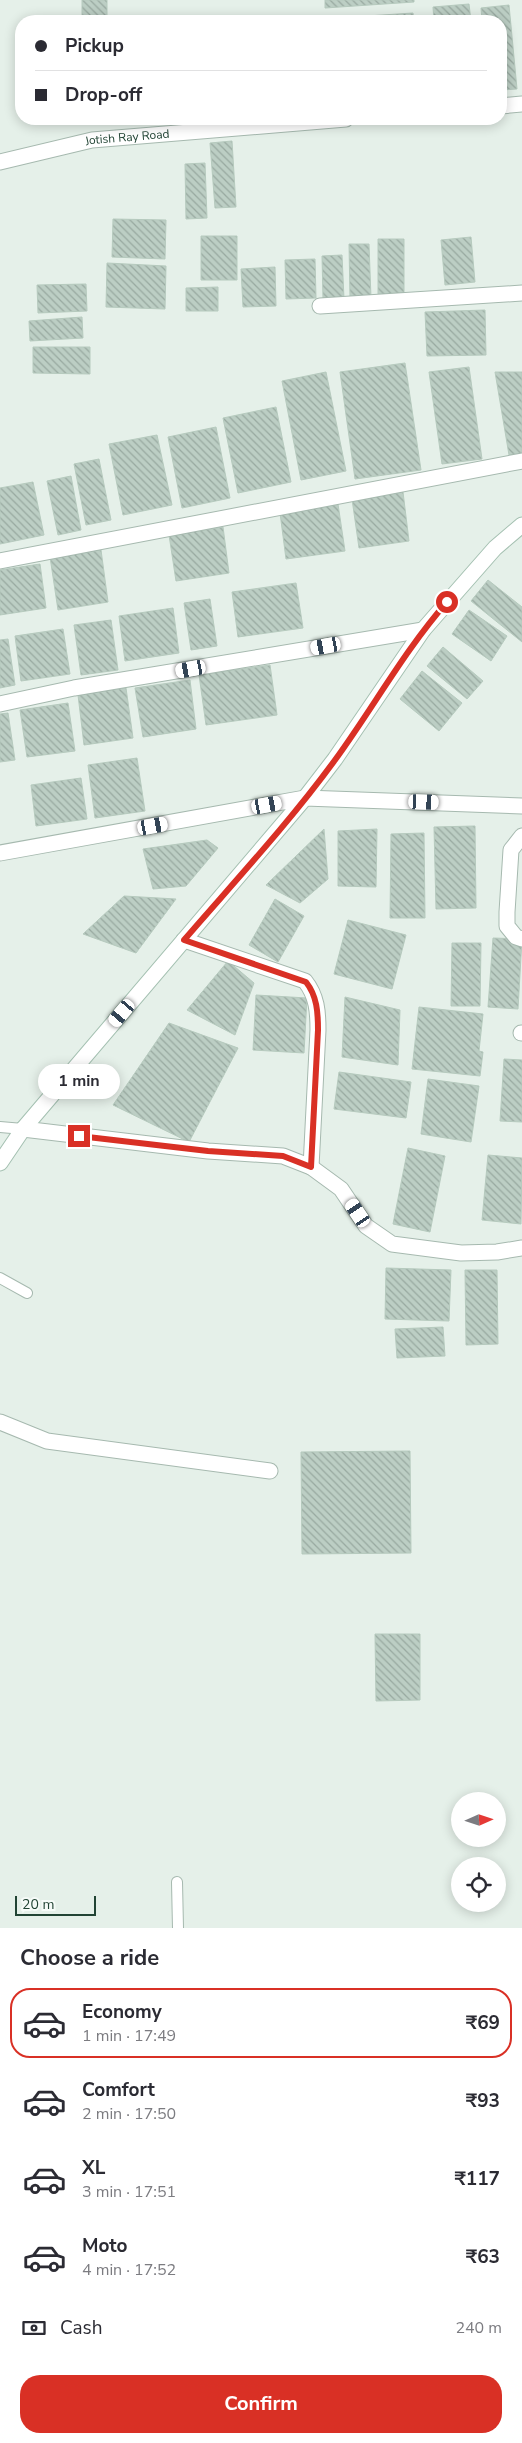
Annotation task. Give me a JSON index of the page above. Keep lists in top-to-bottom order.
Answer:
{
  "streets": {
    "street": ["Jotish Ray Road"]
  },
  "scale_bar": "20 m",
  "north": "right",
  "page": {
    "banner": ["Pickup", "Drop-off"],
    "bubble": "1 min",
    "scale": "20 m",
    "heading": "Choose a ride",
    "list": [
      {
        "name": "Economy",
        "note": "1 min · 17:49",
        "value": "₹69"
      },
      {
        "name": "Comfort",
        "note": "2 min · 17:50",
        "value": "₹93"
      },
      {
        "name": "XL",
        "note": "3 min · 17:51",
        "value": "₹117"
      },
      {
        "name": "Moto",
        "note": "4 min · 17:52",
        "value": "₹63"
      }
    ],
    "pay": ["Cash", "240 m"],
    "buttons": "Confirm"
  }
}
